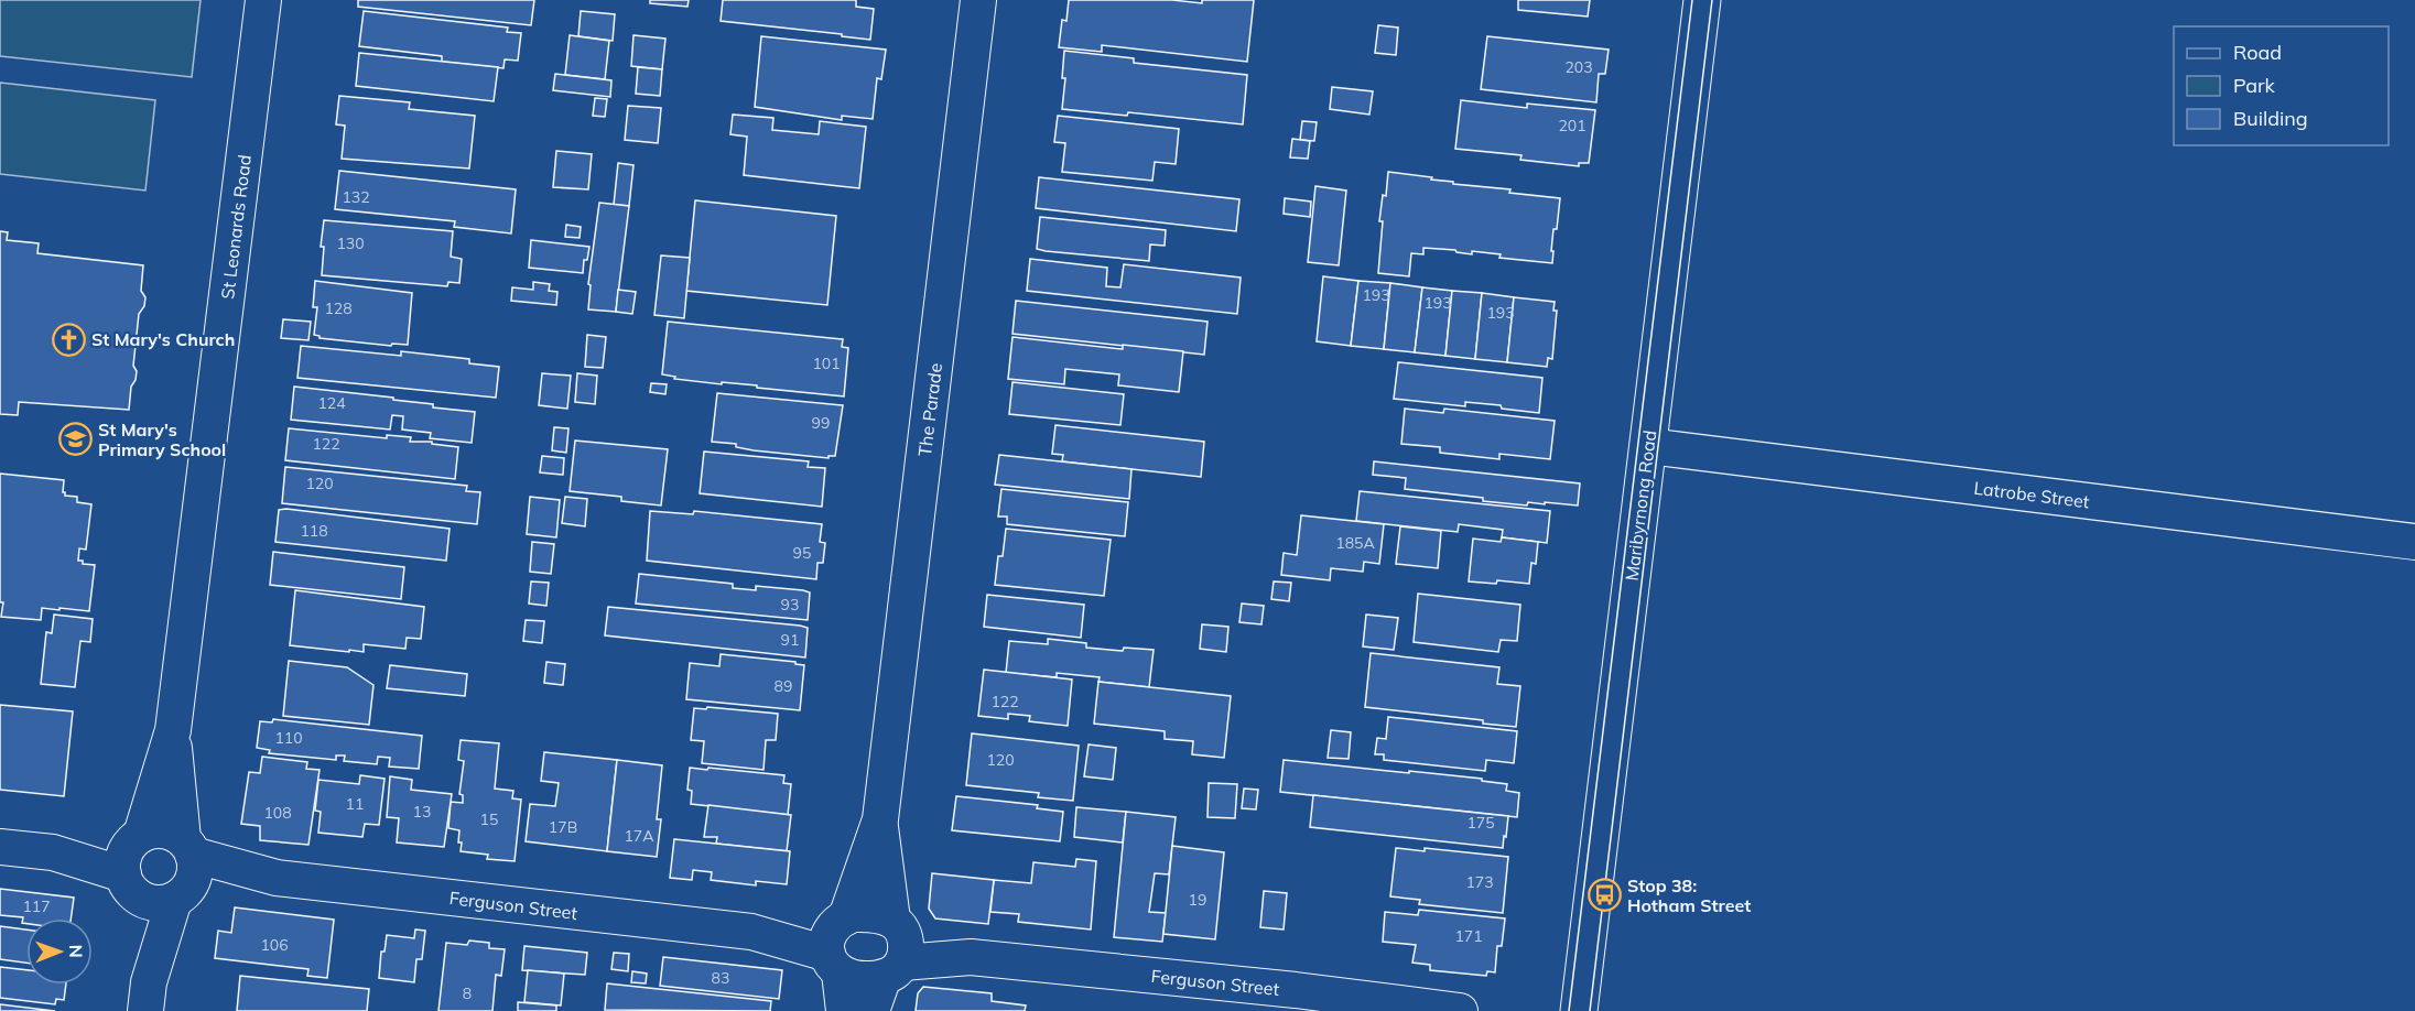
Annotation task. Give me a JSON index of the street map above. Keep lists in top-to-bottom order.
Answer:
{
  "streets": {
    "main road": ["Maribyrnong Road"],
    "street": [
      "St Leonards Road",
      "The Parade",
      "Latrobe Street",
      "Ferguson Street"
    ]
  },
  "crossings": [
    ["St Leonards Road", "Ferguson Street"],
    ["The Parade", "Ferguson Street"],
    ["Latrobe Street", "Maribyrnong Road"]
  ],
  "places": {
    "church": ["St Mary's Church"],
    "school or university": ["St Mary's Primary School"],
    "bus stop": ["Stop 38: Hotham Street"]
  },
  "house_numbers": [
    "203",
    "201",
    "132",
    "130",
    "193",
    "193",
    "128",
    "193",
    "101",
    "124",
    "99",
    "122",
    "120",
    "118",
    "185A",
    "95",
    "93",
    "91",
    "89",
    "122",
    "110",
    "120",
    "11",
    "13",
    "108",
    "15",
    "175",
    "17B",
    "17A",
    "173",
    "19",
    "117",
    "171",
    "106",
    "83",
    "8"
  ],
  "legend": ["Road", "Park", "Building"],
  "north": "right"
}
